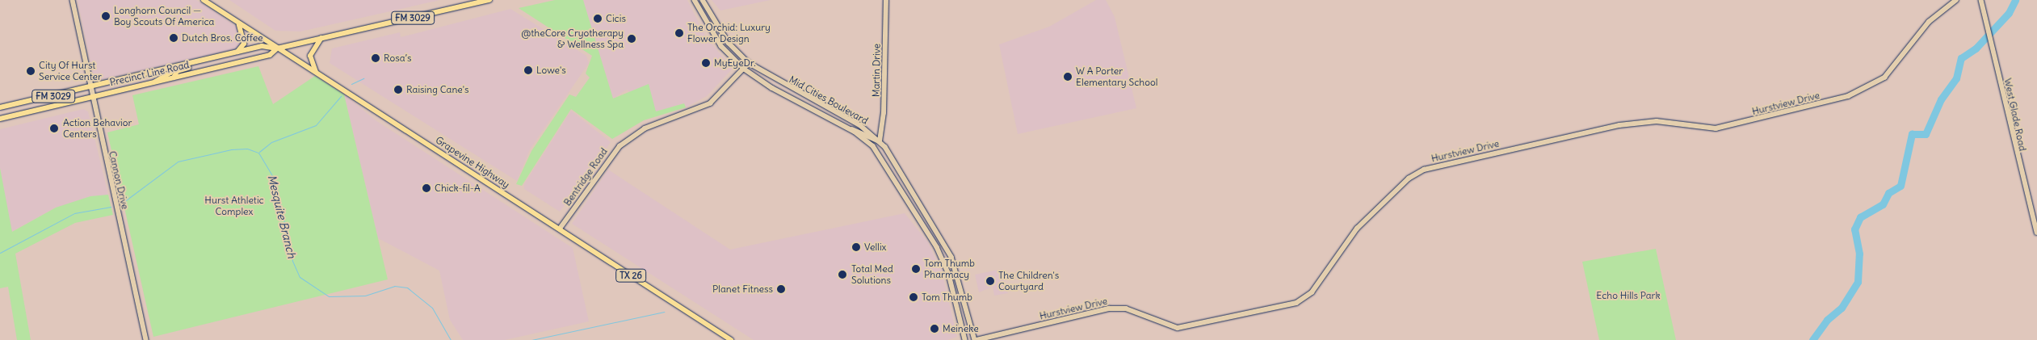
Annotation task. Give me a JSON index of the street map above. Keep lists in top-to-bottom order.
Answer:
{
  "streets": {
    "main road": [
      "FM 3029",
      "Precinct Line Road",
      "Grapevine Highway",
      "TX 26"
    ],
    "street": [
      "Martin Drive",
      "Mid Cities Boulevard",
      "Hurstview Drive",
      "West Glade Road",
      "Bentridge Road",
      "Cannon Drive"
    ]
  },
  "crossings": [
    ["Martin Drive", "Mid Cities Boulevard"],
    ["Precinct Line Road", "Grapevine Highway"],
    ["Precinct Line Road", "Cannon Drive"],
    ["Mid Cities Boulevard", "Hurstview Drive"],
    ["Mid Cities Boulevard", "Bentridge Road"],
    ["Grapevine Highway", "Bentridge Road"]
  ],
  "water": ["Mesquite Branch"],
  "parks": ["Hurst Athletic Complex", "Echo Hills Park"],
  "places": [
    "Longhorn Council — Boy Scouts Of America",
    "Cicis",
    "The Orchid: Luxury Flower Design",
    "Dutch Bros. Coffee",
    "@theCore Cryotherapy & Wellness Spa",
    "Rosa’s",
    "MyEyeDr.",
    "Lowe's",
    "City Of Hurst Service Center",
    "W A Porter Elementary School",
    "Raising Cane's",
    "Action Behavior Centers",
    "Chick-fil-A",
    "Vellix",
    "Tom Thumb Pharmacy",
    "Total Med Solutions",
    "The Children's Courtyard",
    "Planet Fitness",
    "Tom Thumb",
    "Meineke"
  ]
}
